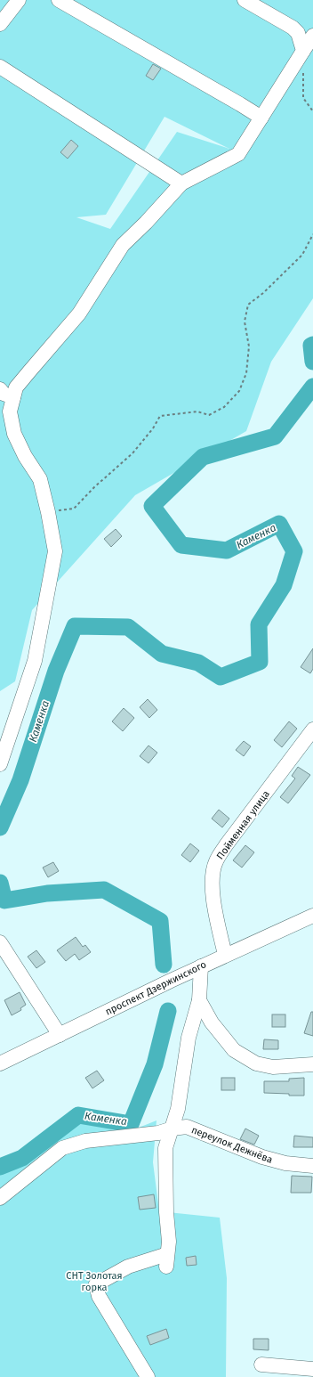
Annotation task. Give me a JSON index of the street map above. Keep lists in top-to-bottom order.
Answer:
{
  "streets": {
    "street": ["Пойменная улица", "проспект Дзержинского", "переулок Дежнёва"]
  },
  "crossings": [
    ["Пойменная улица", "проспект Дзержинского"]
  ],
  "water": ["Каменка"],
  "parks": ["СНТ Золотая горка"]
}
